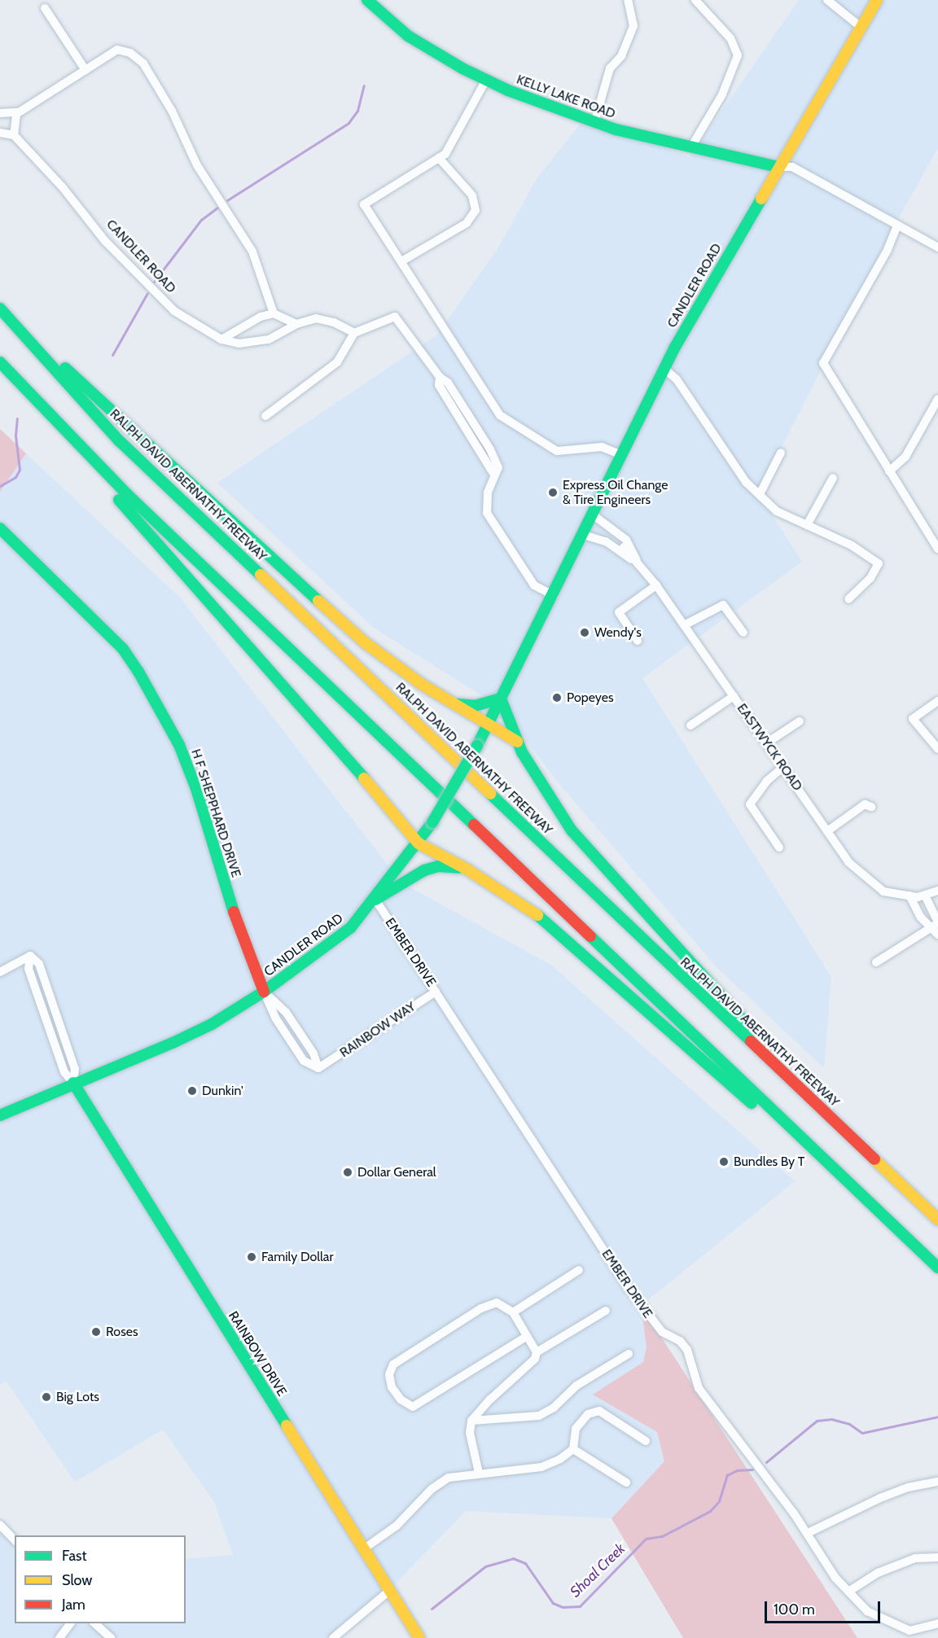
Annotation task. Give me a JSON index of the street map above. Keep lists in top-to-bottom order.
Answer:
{
  "streets": {
    "main road": [
      "KELLY LAKE ROAD",
      "CANDLER ROAD",
      "RALPH DAVID ABERNATHY FREEWAY",
      "H F SHEPPHARD DRIVE",
      "RAINBOW DRIVE"
    ],
    "street": ["EASTWYCK ROAD", "EMBER DRIVE", "RAINBOW WAY"]
  },
  "crossings": [
    ["KELLY LAKE ROAD", "CANDLER ROAD"],
    ["CANDLER ROAD", "EASTWYCK ROAD"],
    ["CANDLER ROAD", "H F SHEPPHARD DRIVE"],
    ["CANDLER ROAD", "EMBER DRIVE"],
    ["CANDLER ROAD", "RAINBOW DRIVE"],
    ["EMBER DRIVE", "RAINBOW WAY"]
  ],
  "water": ["Shoal Creek"],
  "places": [
    "Express Oil Change & Tire Engineers",
    "Wendy's",
    "Popeyes",
    "Dunkin'",
    "Bundles By T",
    "Dollar General",
    "Family Dollar",
    "Roses",
    "Big Lots"
  ],
  "legend": ["Fast", "Slow", "Jam"],
  "scale_bar": "100 m"
}
